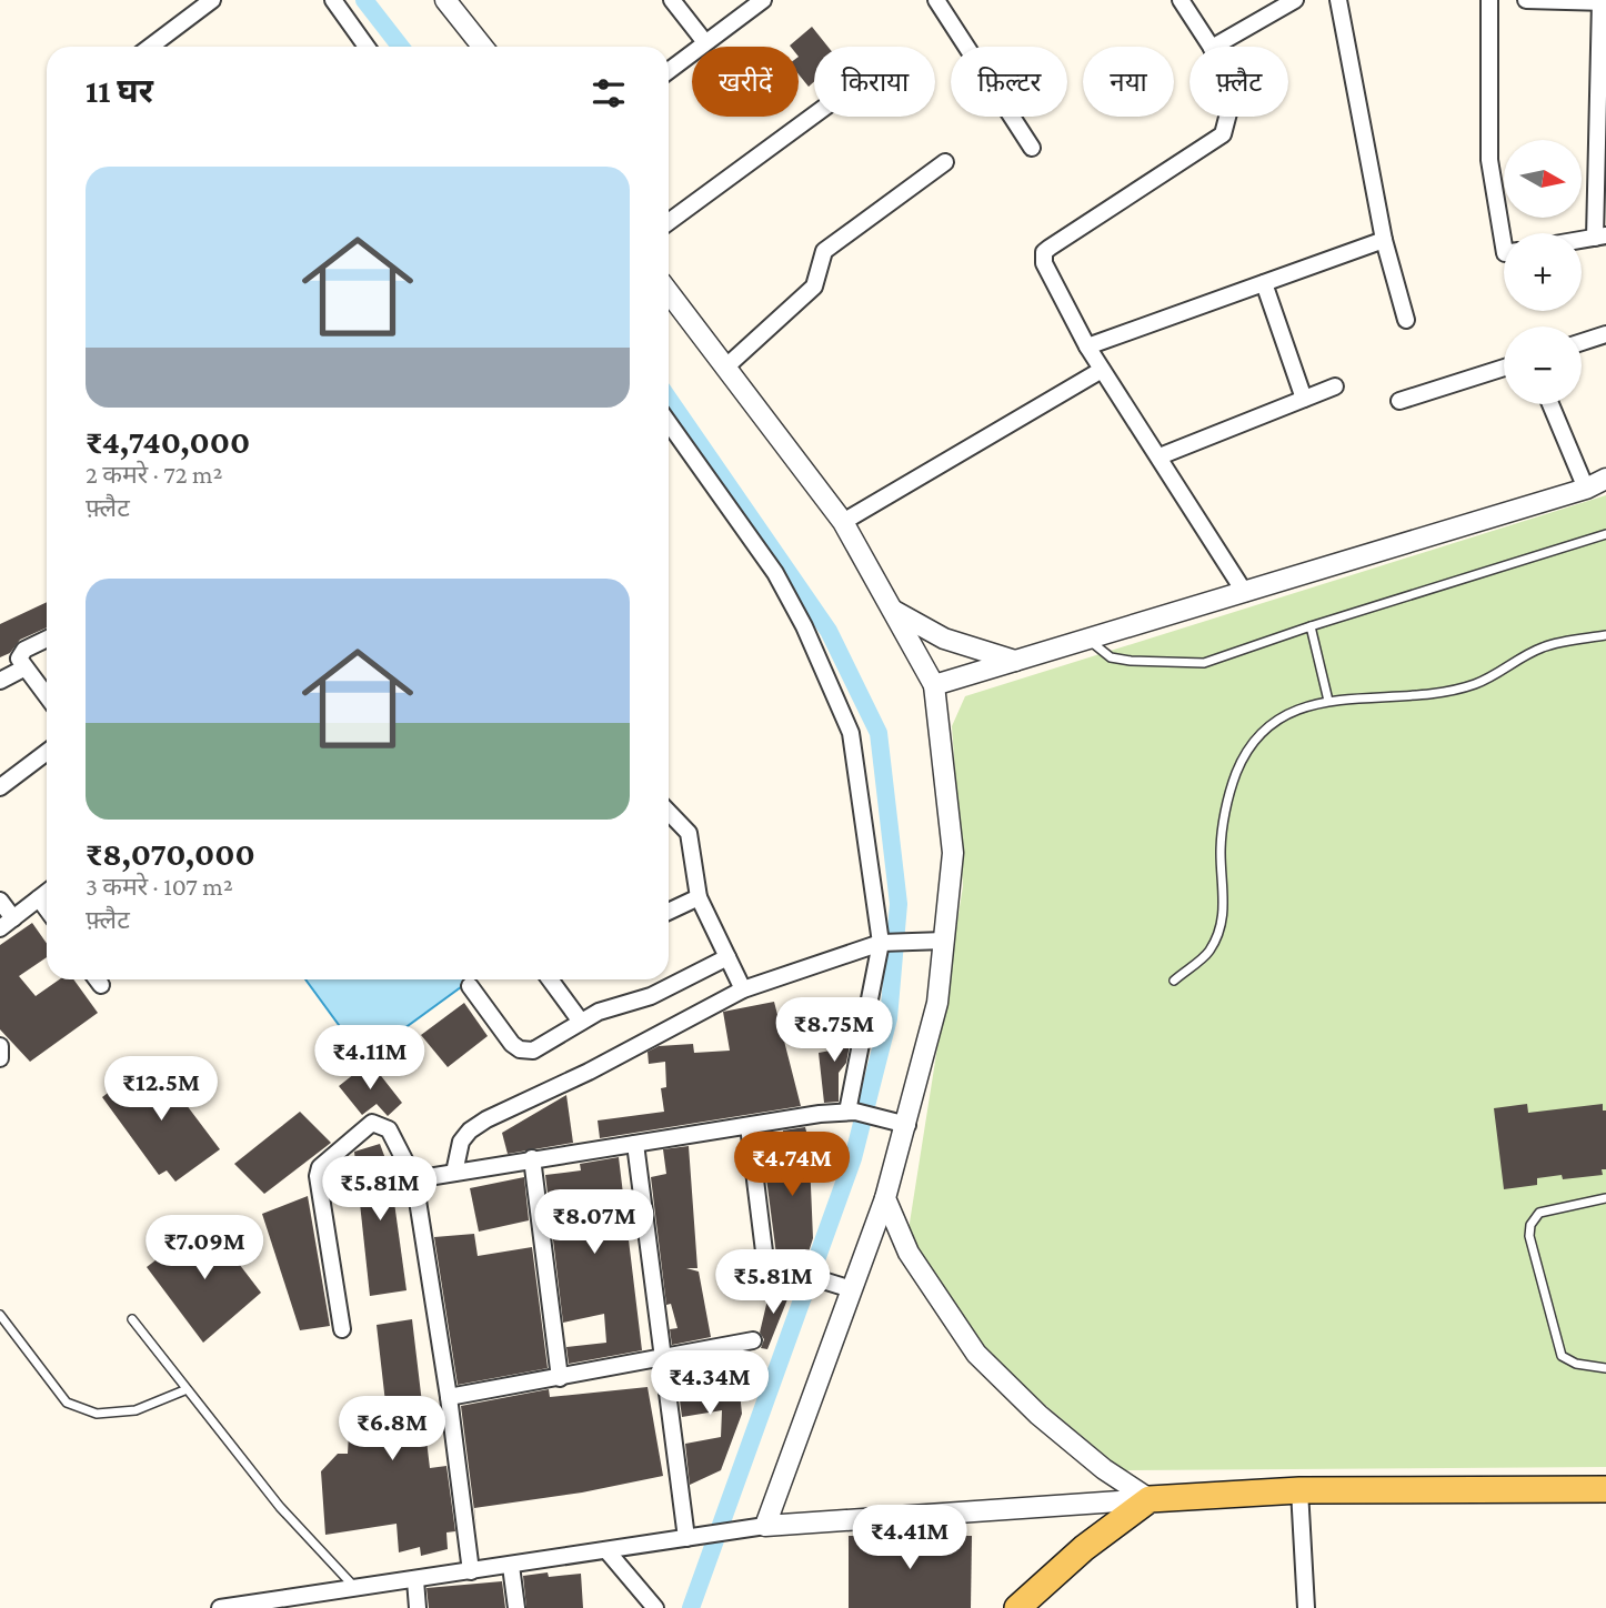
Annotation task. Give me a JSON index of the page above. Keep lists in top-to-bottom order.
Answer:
{
  "north": "right",
  "page": {
    "chip": [
      "खरीदें",
      "किराया",
      "फ़िल्टर",
      "नया",
      "फ़्लैट"
    ],
    "heading": "11 घर",
    "map_buttons": ["+", "−"],
    "list": [
      {
        "name": "₹4,740,000",
        "note": "2 कमरे · 72 m² · फ़्लैट"
      },
      {
        "name": "₹8,070,000",
        "note": "3 कमरे · 107 m² · फ़्लैट"
      }
    ],
    "price": [
      "₹8.75M",
      "₹4.11M",
      "₹12.5M",
      "₹4.74M",
      "₹5.81M",
      "₹8.07M",
      "₹7.09M",
      "₹5.81M",
      "₹4.34M",
      "₹6.8M",
      "₹4.41M"
    ]
  }
}
